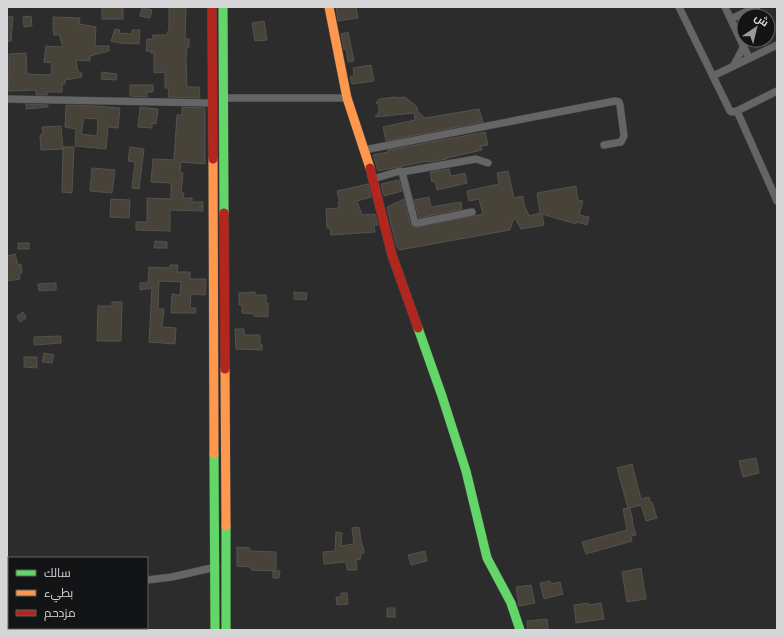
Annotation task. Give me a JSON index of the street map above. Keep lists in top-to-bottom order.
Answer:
{
  "legend": ["سالك", "بطيء", "مزدحم"],
  "north": "top right"
}
